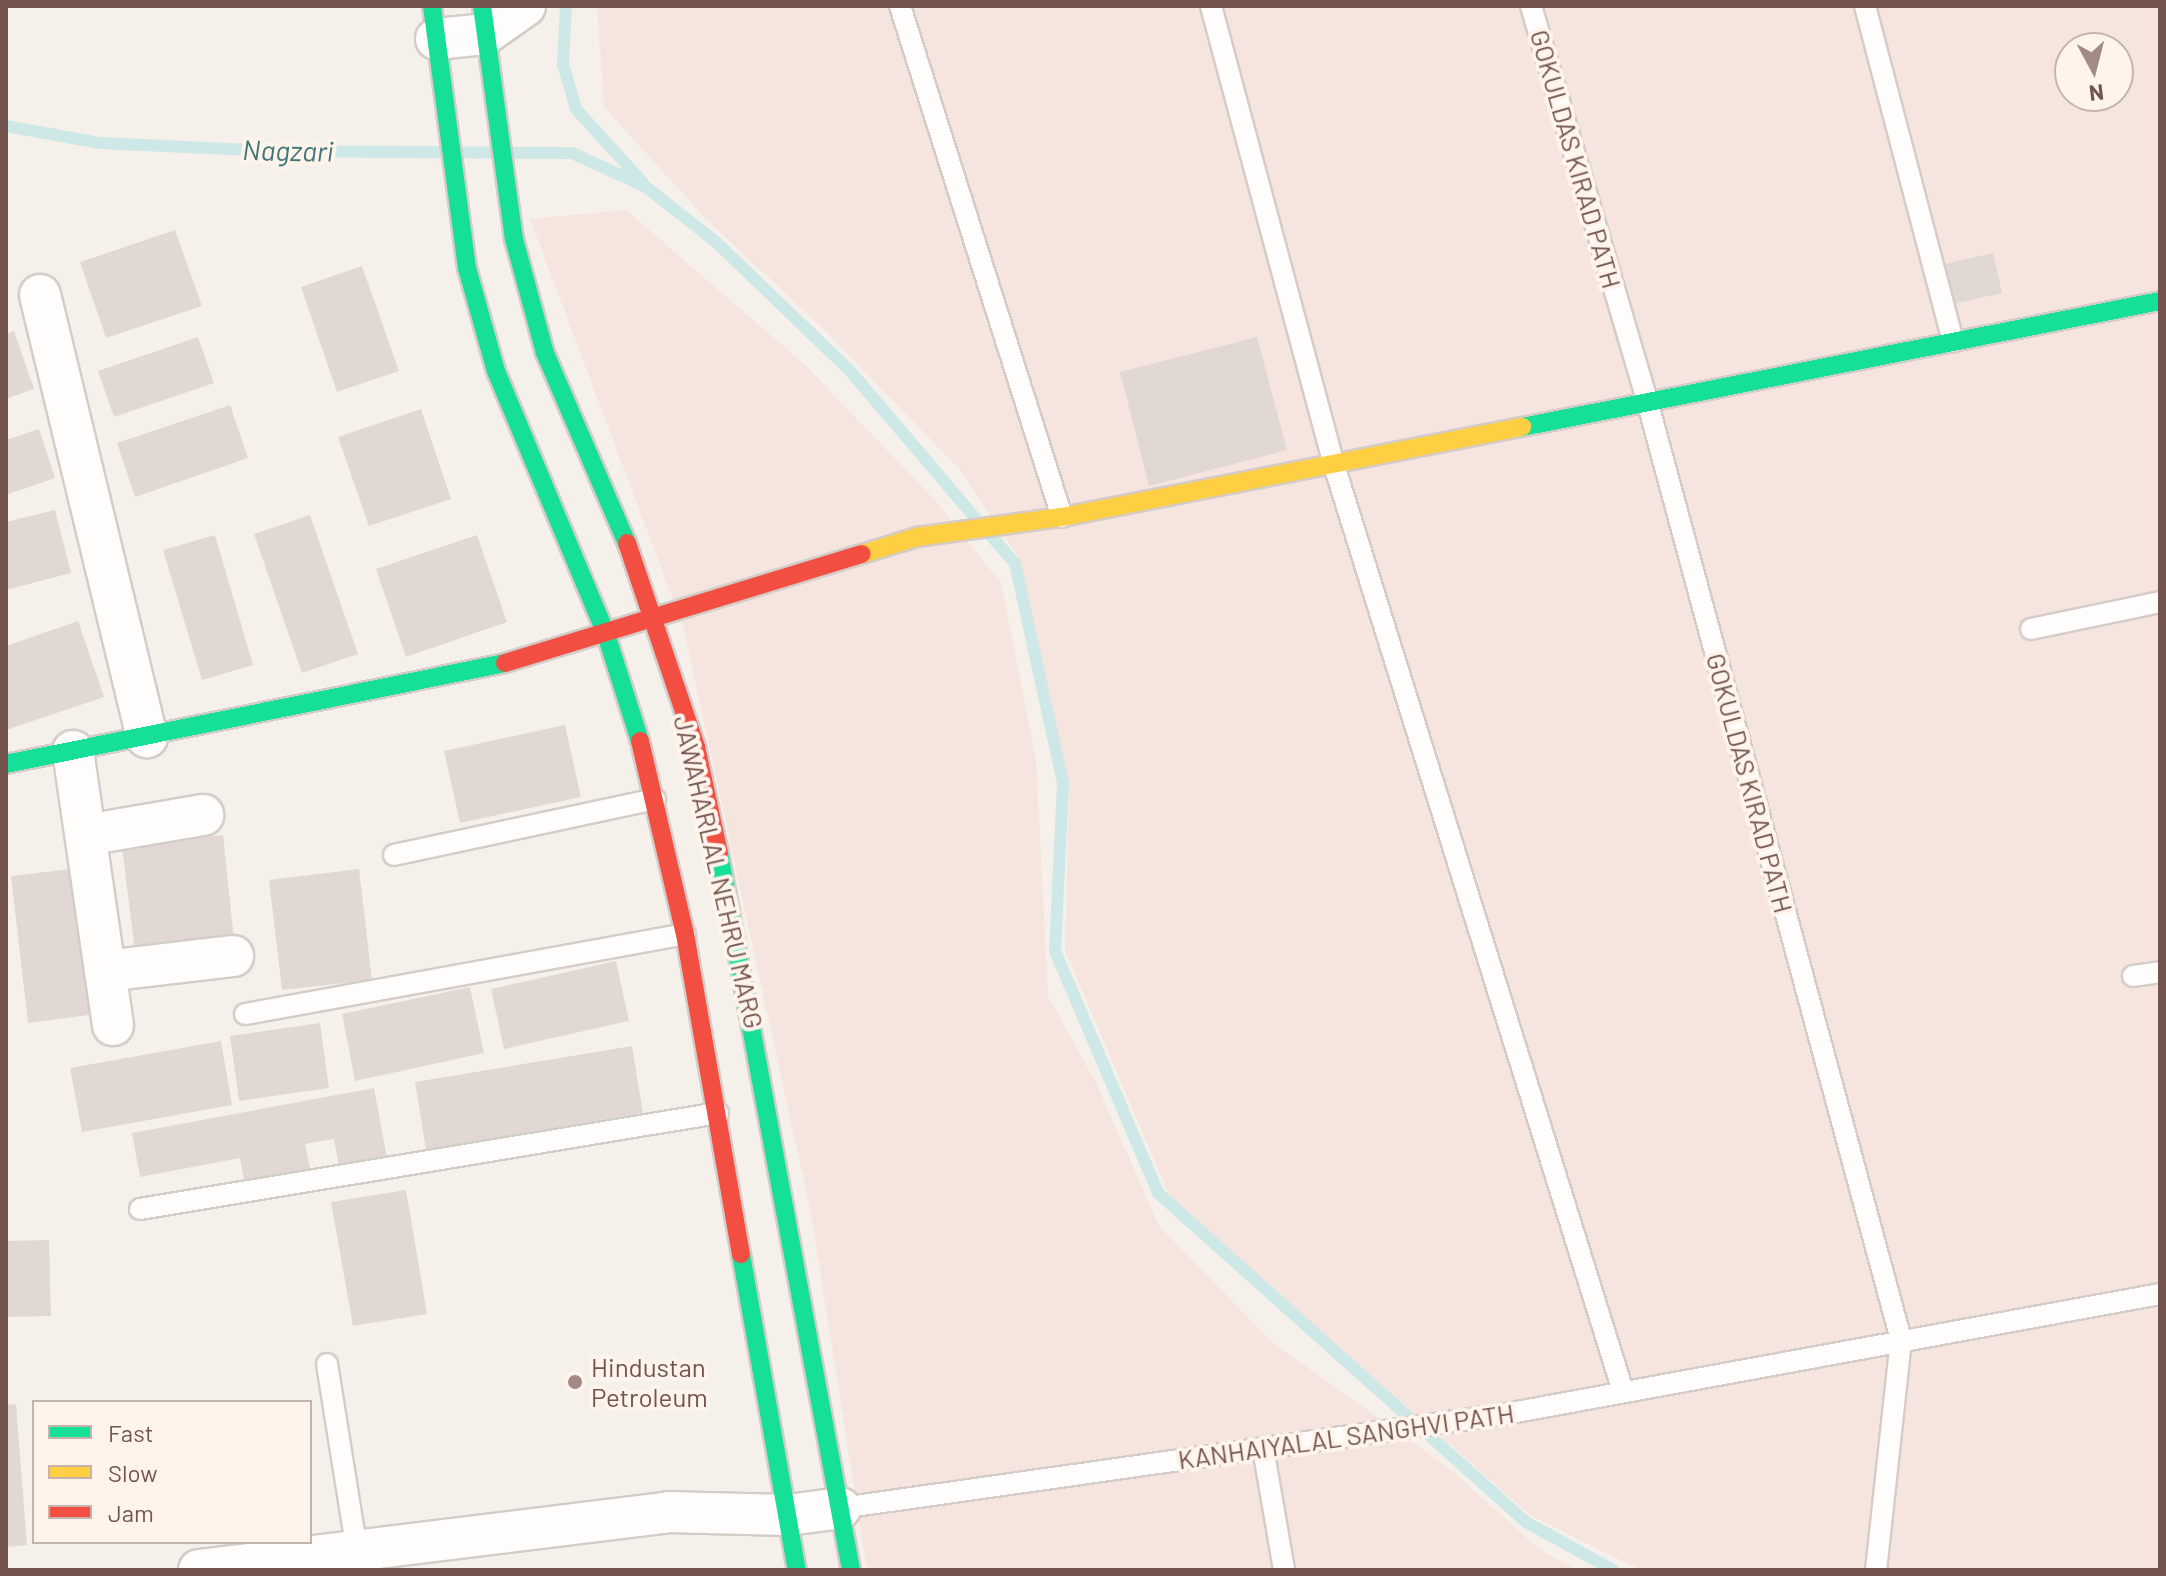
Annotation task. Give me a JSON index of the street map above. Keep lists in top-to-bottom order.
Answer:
{
  "streets": {
    "main road": ["JAWAHARLAL NEHRU MARG"],
    "street": ["KANHAIYALAL SANGHVI PATH"],
    "lane": ["GOKULDAS KIRAD PATH"]
  },
  "crossings": [
    ["GOKULDAS KIRAD PATH", "KANHAIYALAL SANGHVI PATH"],
    ["JAWAHARLAL NEHRU MARG", "KANHAIYALAL SANGHVI PATH"]
  ],
  "water": ["Nagzari"],
  "places": ["Hindustan Petroleum"],
  "legend": ["Fast", "Slow", "Jam"],
  "north": "bottom"
}
